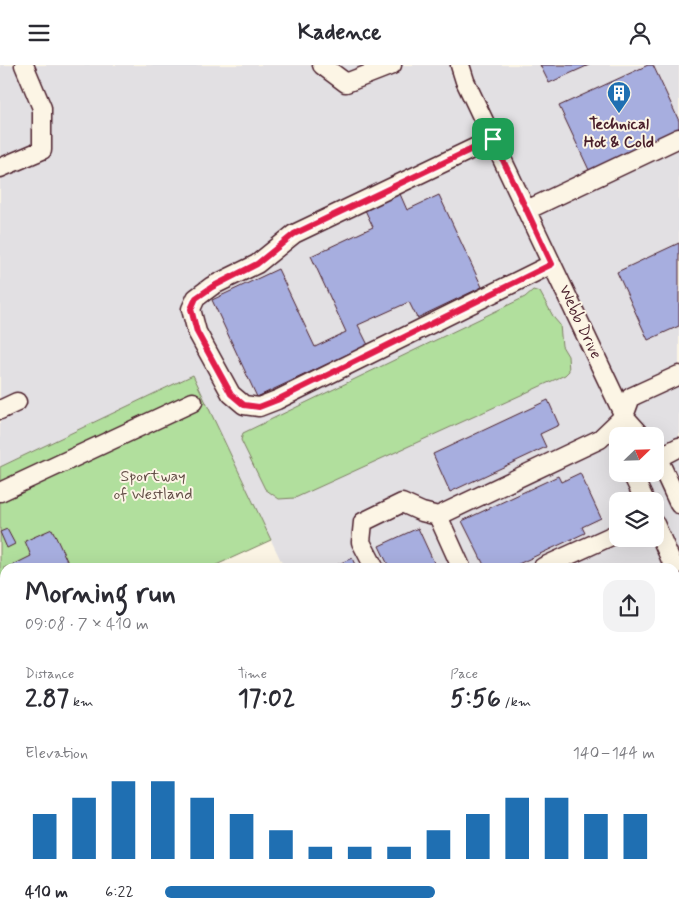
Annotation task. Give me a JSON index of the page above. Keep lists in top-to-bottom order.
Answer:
{
  "streets": {
    "street": ["Webb Drive"]
  },
  "parks": ["Sportway of Westland"],
  "places": {
    "building": ["Technical Hot & Cold"]
  },
  "north": "top right",
  "page": {
    "header": "Kadence",
    "heading": ["Morning run", "09:08 · 7 × 410 m"],
    "stats": [
      ["Distance", "2.87 km"],
      ["Time", "17:02"],
      ["Pace", "5:56 /km"]
    ],
    "chart": ["Elevation", "140–144 m"],
    "list": [
      {
        "name": "410 m",
        "note": "6:22"
      }
    ]
  }
}
